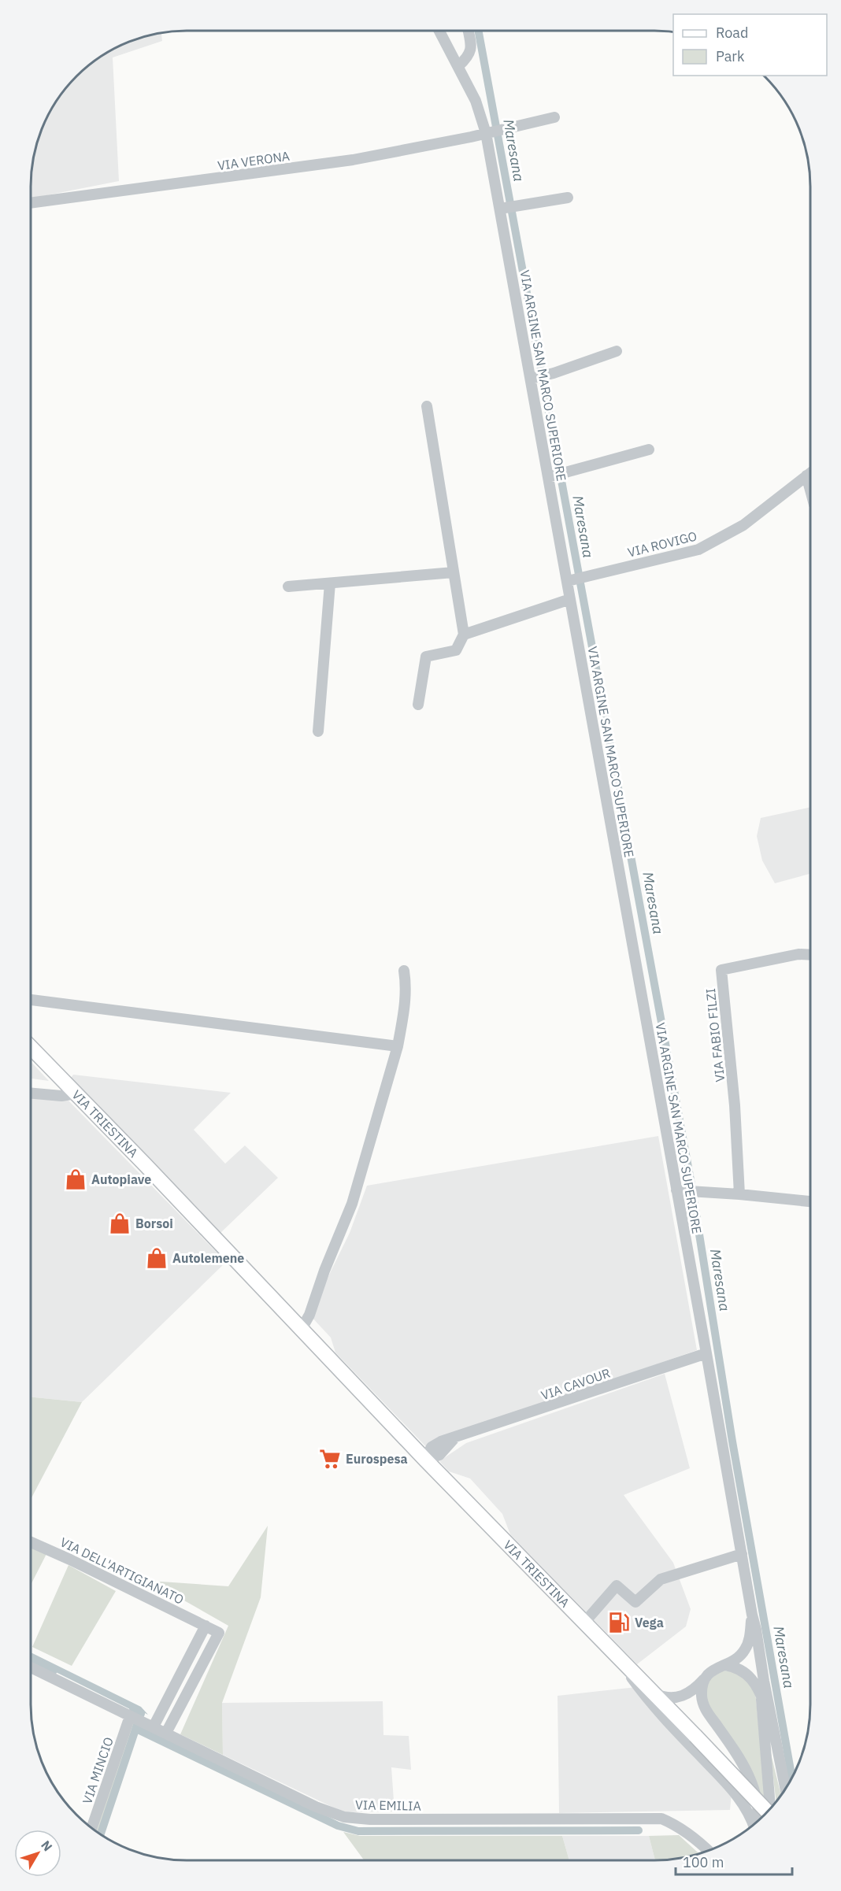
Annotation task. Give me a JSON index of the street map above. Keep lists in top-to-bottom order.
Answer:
{
  "streets": {
    "main road": ["VIA TRIESTINA"],
    "street": [
      "VIA VERONA",
      "VIA ARGINE SAN MARCO SUPERIORE",
      "VIA ROVIGO",
      "VIA FABIO FILZI",
      "VIA CAVOUR",
      "VIA DELL'ARTIGIANATO",
      "VIA MINCIO",
      "VIA EMILIA"
    ]
  },
  "crossings": [
    ["VIA VERONA", "VIA ARGINE SAN MARCO SUPERIORE"],
    ["VIA ARGINE SAN MARCO SUPERIORE", "VIA ROVIGO"],
    ["VIA ARGINE SAN MARCO SUPERIORE", "VIA CAVOUR"],
    ["VIA TRIESTINA", "VIA CAVOUR"],
    ["VIA MINCIO", "VIA EMILIA"]
  ],
  "water": ["Maresana"],
  "places": {
    "shop": ["Autopiave", "Borsoi", "Autolemene"],
    "supermarket": ["Eurospesa"],
    "fuel station": ["Vega"]
  },
  "legend": ["Road", "Park"],
  "scale_bar": "100 m",
  "north": "top right"
}
